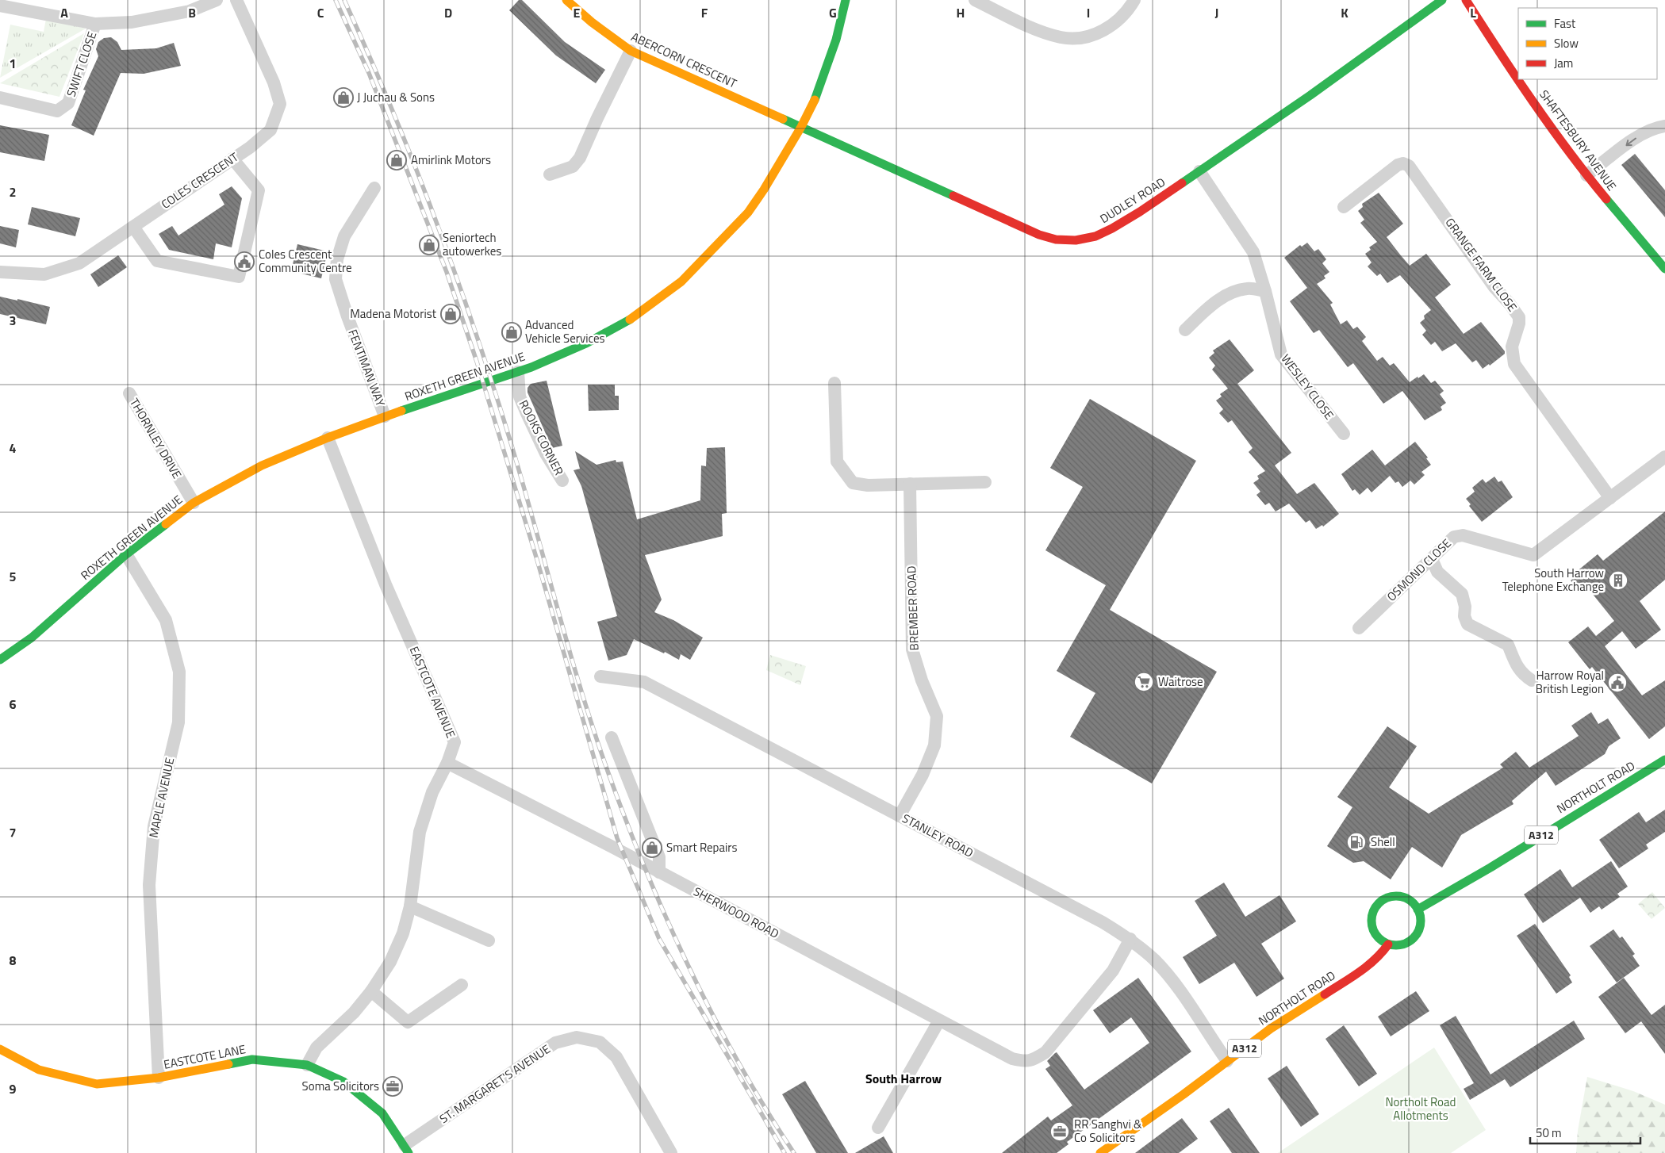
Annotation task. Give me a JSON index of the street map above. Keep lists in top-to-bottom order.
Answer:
{
  "streets": {
    "street": [
      "ABERCORN CRESCENT",
      "SWIFT CLOSE",
      "SHAFTESBURY AVENUE",
      "COLES CRESCENT",
      "DUDLEY ROAD",
      "GRANGE FARM CLOSE",
      "FENTIMAN WAY",
      "ROXETH GREEN AVENUE",
      "WESLEY CLOSE",
      "ROOKS CORNER",
      "THORNLEY DRIVE",
      "OSMOND CLOSE",
      "BREMBER ROAD",
      "EASTCOTE AVENUE",
      "NORTHOLT ROAD",
      "MAPLE AVENUE",
      "A312",
      "STANLEY ROAD",
      "SHERWOOD ROAD",
      "EASTCOTE LANE",
      "ST. MARGARET'S AVENUE"
    ]
  },
  "crossings": [
    ["ABERCORN CRESCENT", "DUDLEY ROAD"],
    ["ABERCORN CRESCENT", "ROXETH GREEN AVENUE"],
    ["DUDLEY ROAD", "ROXETH GREEN AVENUE"],
    ["DUDLEY ROAD", "WESLEY CLOSE"],
    ["GRANGE FARM CLOSE", "OSMOND CLOSE"],
    ["FENTIMAN WAY", "ROXETH GREEN AVENUE"],
    ["ROXETH GREEN AVENUE", "ROOKS CORNER"],
    ["ROXETH GREEN AVENUE", "THORNLEY DRIVE"],
    ["ROXETH GREEN AVENUE", "EASTCOTE AVENUE"],
    ["ROXETH GREEN AVENUE", "MAPLE AVENUE"],
    ["BREMBER ROAD", "STANLEY ROAD"],
    ["EASTCOTE AVENUE", "SHERWOOD ROAD"],
    ["EASTCOTE AVENUE", "EASTCOTE LANE"],
    ["NORTHOLT ROAD", "STANLEY ROAD"],
    ["MAPLE AVENUE", "EASTCOTE LANE"],
    ["STANLEY ROAD", "SHERWOOD ROAD"],
    ["EASTCOTE LANE", "ST. MARGARET'S AVENUE"]
  ],
  "districts": ["South Harrow"],
  "parks": ["Northolt Road Allotments"],
  "places": {
    "shop": [
      "J Juchau & Sons",
      "Amirlink Motors",
      "Seniortech autowerkes",
      "Madena Motorist",
      "Advanced Vehicle Services",
      "Smart Repairs"
    ],
    "public building": ["Coles Crescent Community Centre", "Harrow Royal British Legion"],
    "building": ["South Harrow Telephone Exchange"],
    "supermarket": ["Waitrose"],
    "fuel station": ["Shell"],
    "office": ["Soma Solicitors", "RR Sanghvi & Co Solicitors"]
  },
  "legend": ["Fast", "Slow", "Jam"],
  "scale_bar": "50 m",
  "grid": {
    "columns": [
      "A",
      "B",
      "C",
      "D",
      "E",
      "F",
      "G",
      "H",
      "I",
      "J",
      "K",
      "L"
    ],
    "rows": [
      "1",
      "2",
      "3",
      "4",
      "5",
      "6",
      "7",
      "8",
      "9"
    ]
  }
}
